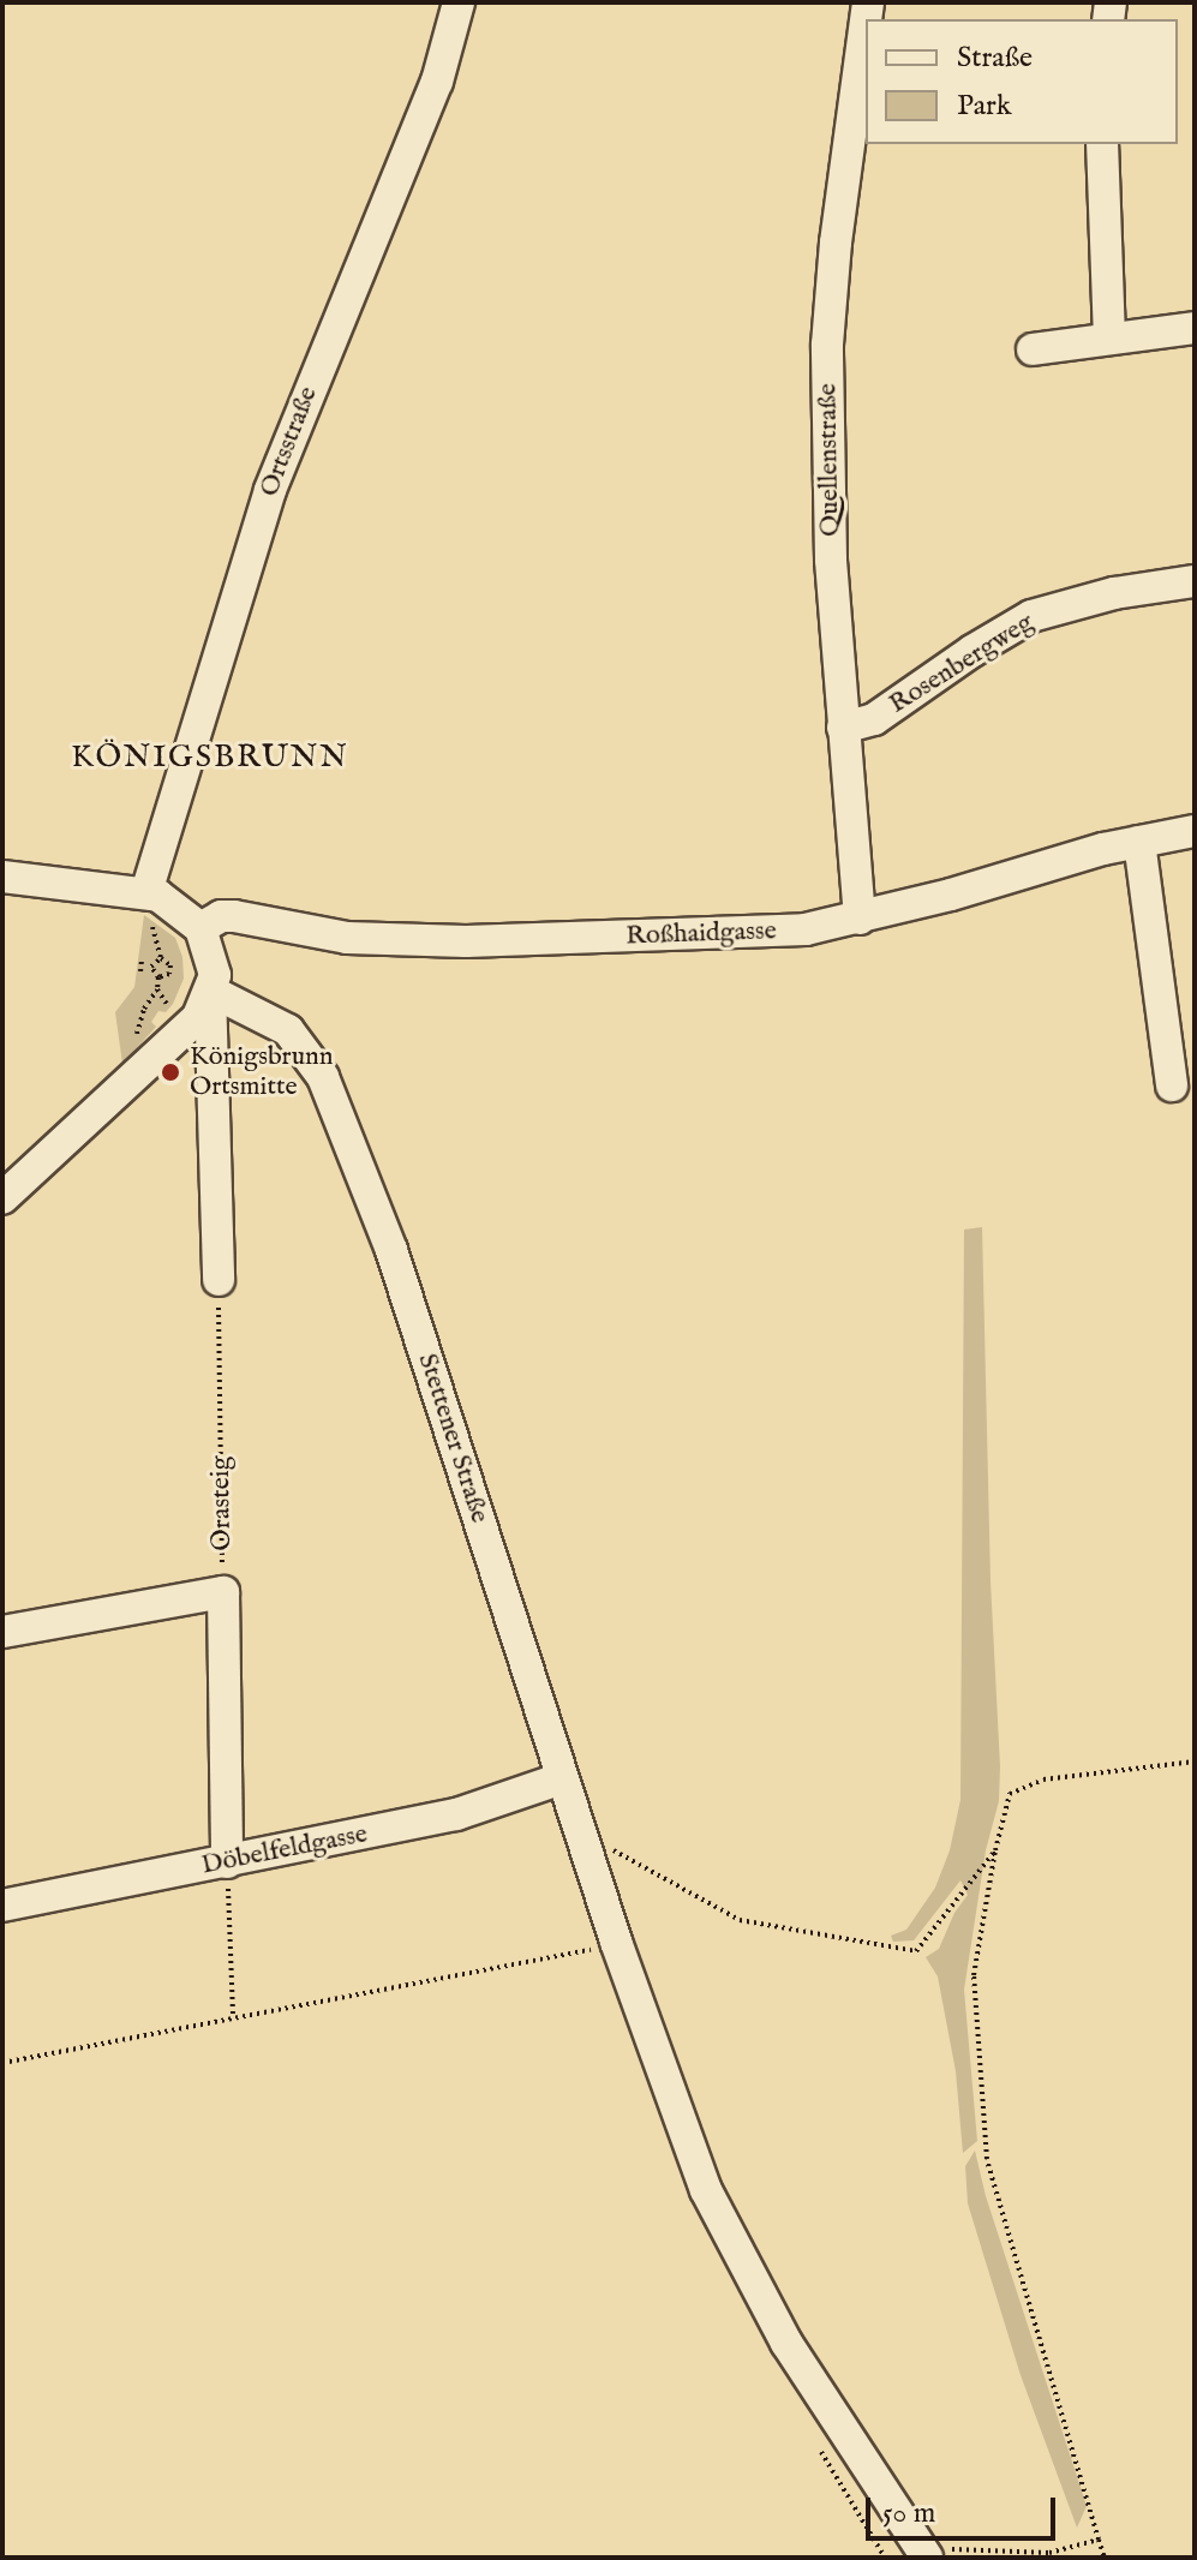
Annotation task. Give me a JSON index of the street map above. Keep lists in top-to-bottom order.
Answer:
{
  "streets": {
    "street": [
      "Ortsstraße",
      "Quellenstraße",
      "Rosenbergweg",
      "Roßhaidgasse",
      "Stettener Straße",
      "Döbelfeldgasse"
    ],
    "path": ["Orasteig"]
  },
  "crossings": [
    ["Quellenstraße", "Rosenbergweg"],
    ["Quellenstraße", "Roßhaidgasse"],
    ["Stettener Straße", "Döbelfeldgasse"]
  ],
  "districts": ["KÖNIGSBRUNN"],
  "places": ["Königsbrunn Ortsmitte"],
  "legend": ["Straße", "Park"],
  "scale_bar": "50 m"
}
